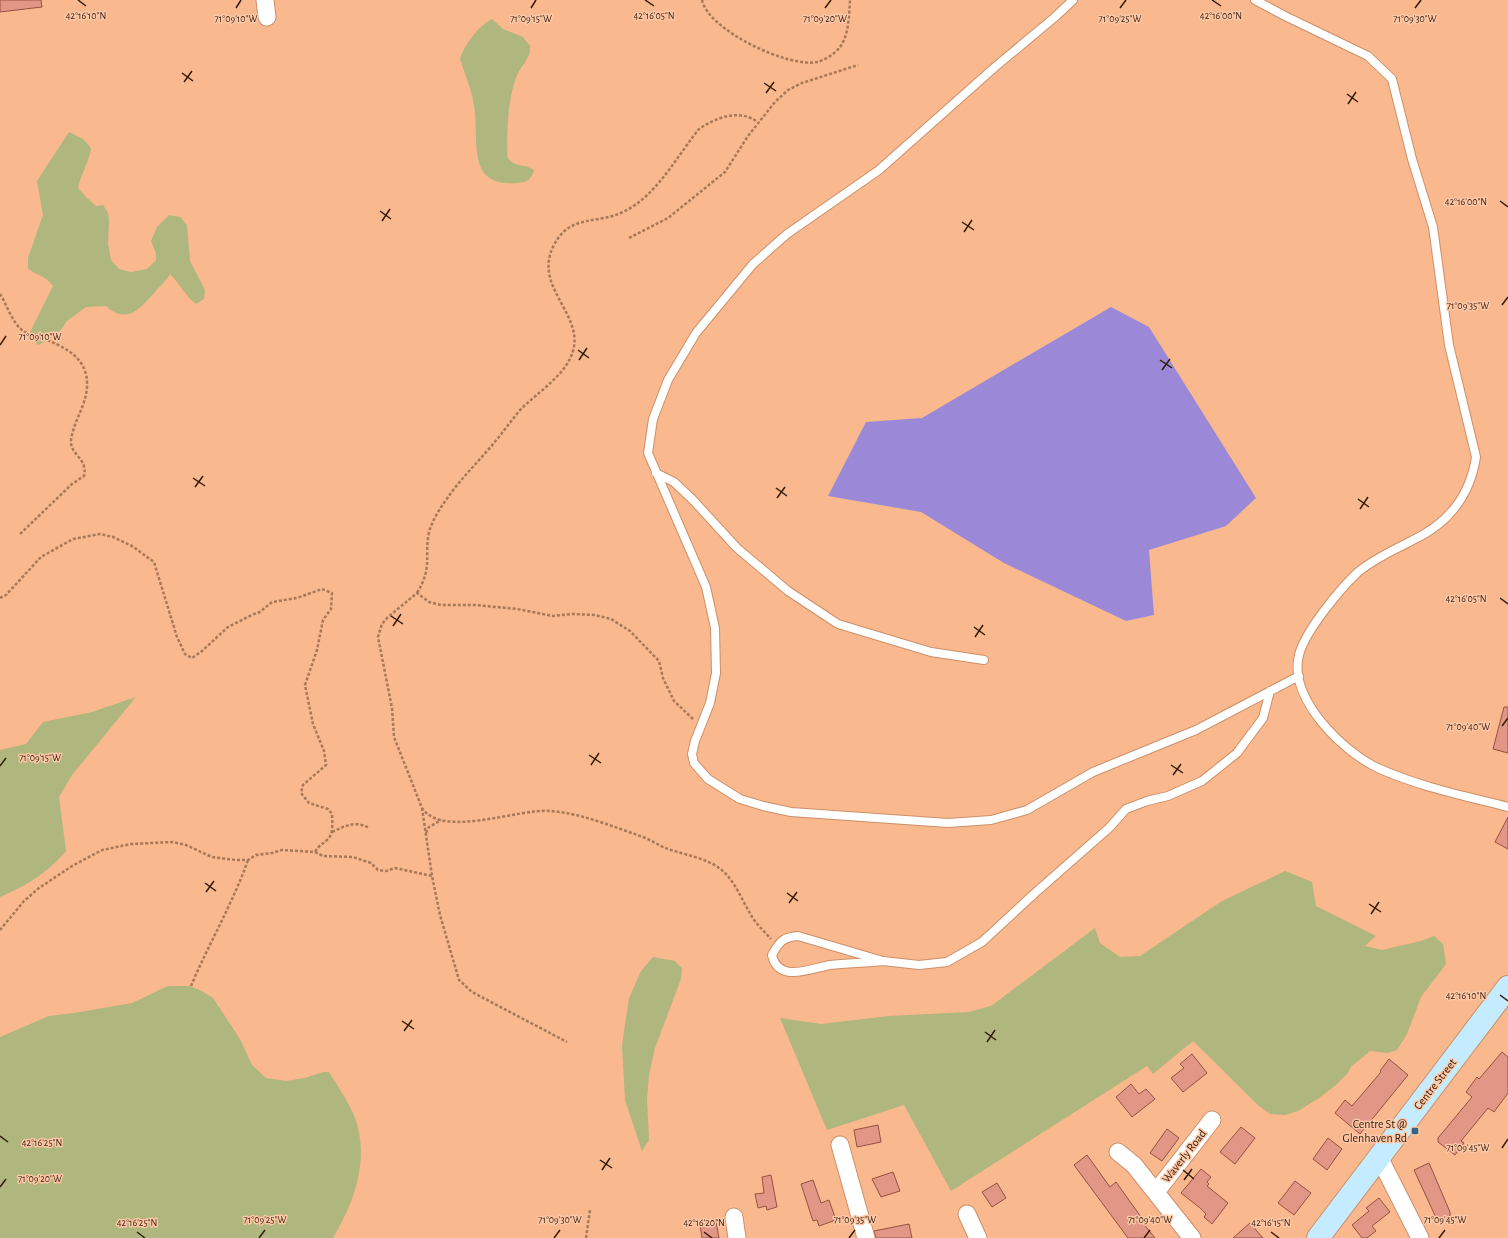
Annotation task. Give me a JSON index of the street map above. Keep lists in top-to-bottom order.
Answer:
{
  "streets": {
    "main road": ["Centre Street"],
    "street": ["Waverly Road"]
  },
  "places": {
    "transit": ["Centre St @ Glenhaven Rd"]
  },
  "coordinates": [
    "42°16'00\"N",
    "42°16'10\"N",
    "42°16'05\"N",
    "71°09'10\"W",
    "71°09'15\"W",
    "71°09'20\"W",
    "71°09'25\"W",
    "71°09'30\"W",
    "71°09'35\"W",
    "71°09'40\"W",
    "42°16'25\"N",
    "71°09'45\"W",
    "42°16'20\"N",
    "42°16'15\"N"
  ]
}
